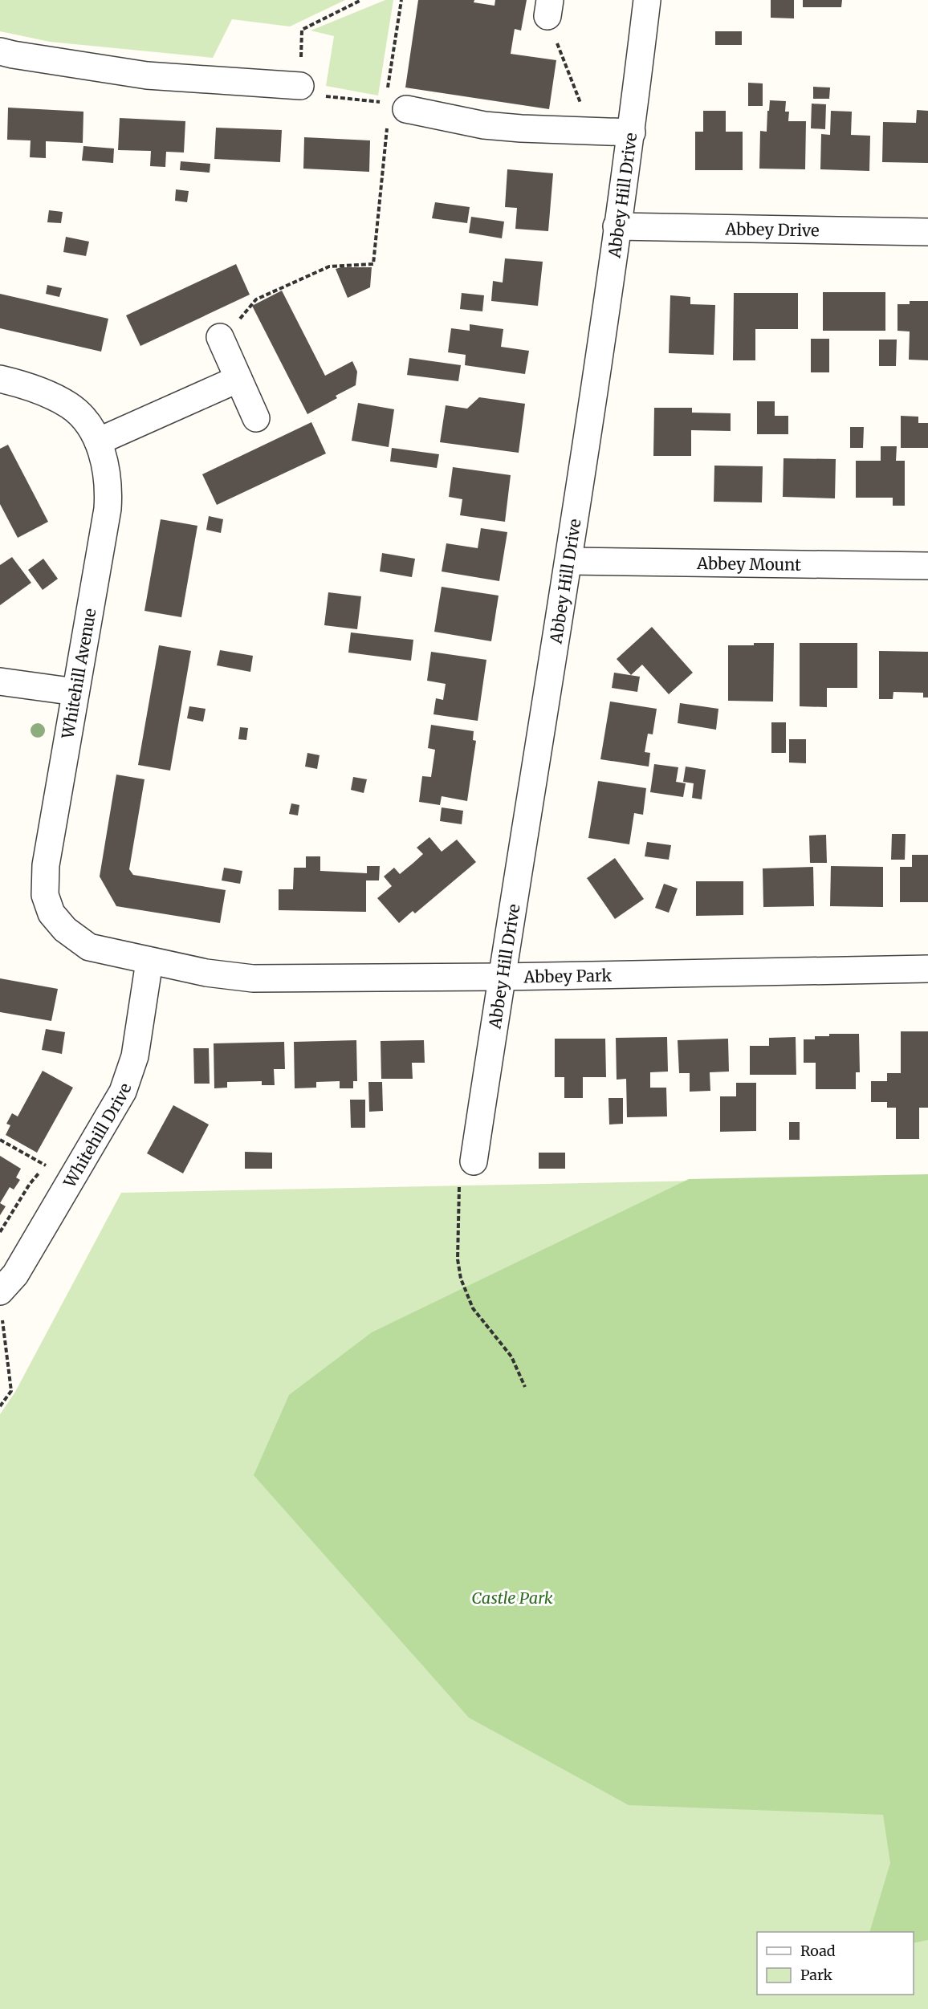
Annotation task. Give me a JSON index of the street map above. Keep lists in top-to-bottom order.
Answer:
{
  "streets": {
    "street": [
      "Abbey Hill Drive",
      "Abbey Drive",
      "Abbey Mount",
      "Whitehill Avenue",
      "Abbey Park",
      "Whitehill Drive"
    ]
  },
  "crossings": [
    ["Abbey Hill Drive", "Abbey Drive"],
    ["Abbey Hill Drive", "Abbey Mount"],
    ["Abbey Hill Drive", "Abbey Park"],
    ["Whitehill Avenue", "Abbey Park"],
    ["Whitehill Avenue", "Whitehill Drive"],
    ["Abbey Park", "Whitehill Drive"]
  ],
  "parks": ["Castle Park"],
  "legend": ["Road", "Park"]
}
